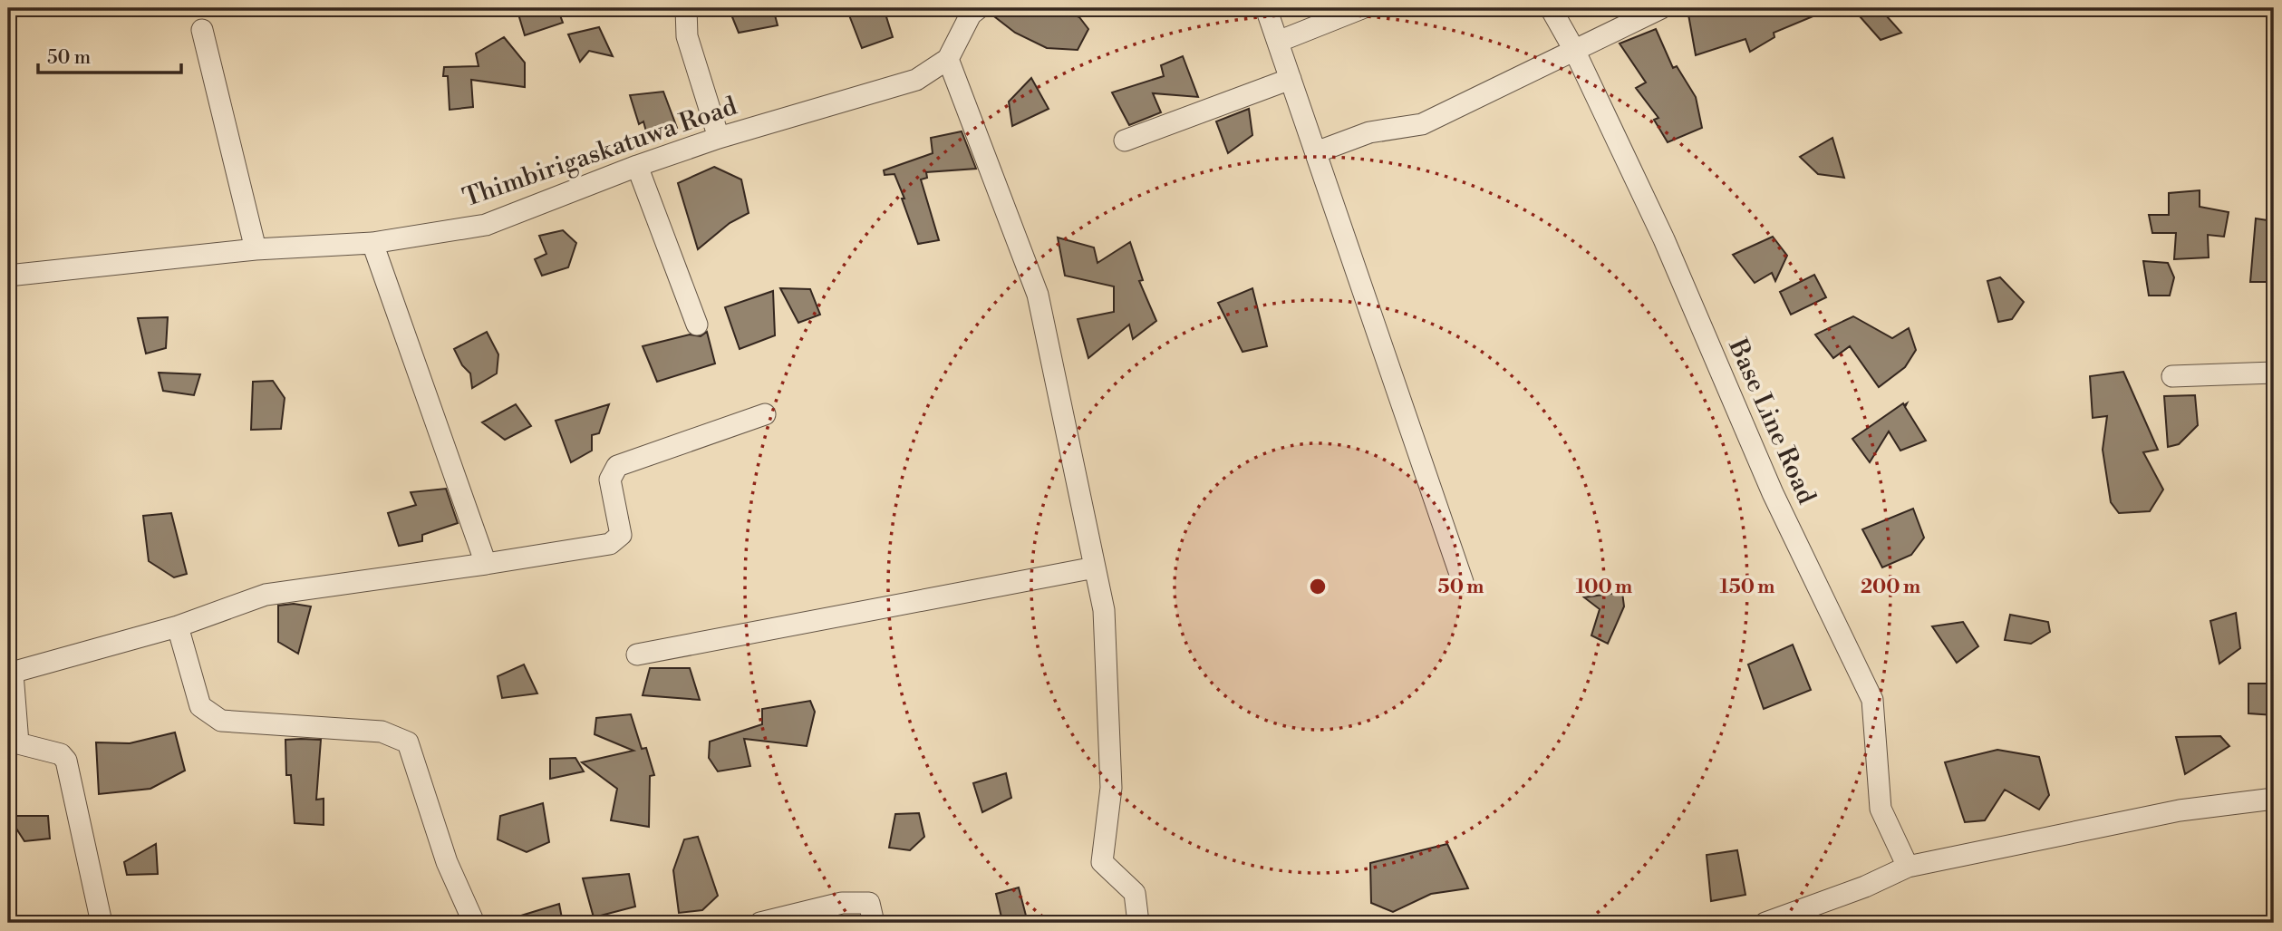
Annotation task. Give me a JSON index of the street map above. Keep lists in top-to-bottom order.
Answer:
{
  "streets": {
    "street": ["Thimbirigaskatuwa Road", "Base Line Road"]
  },
  "scale_bar": "50 m",
  "rings": [
    "50 m",
    "100 m",
    "150 m",
    "200 m"
  ]
}
